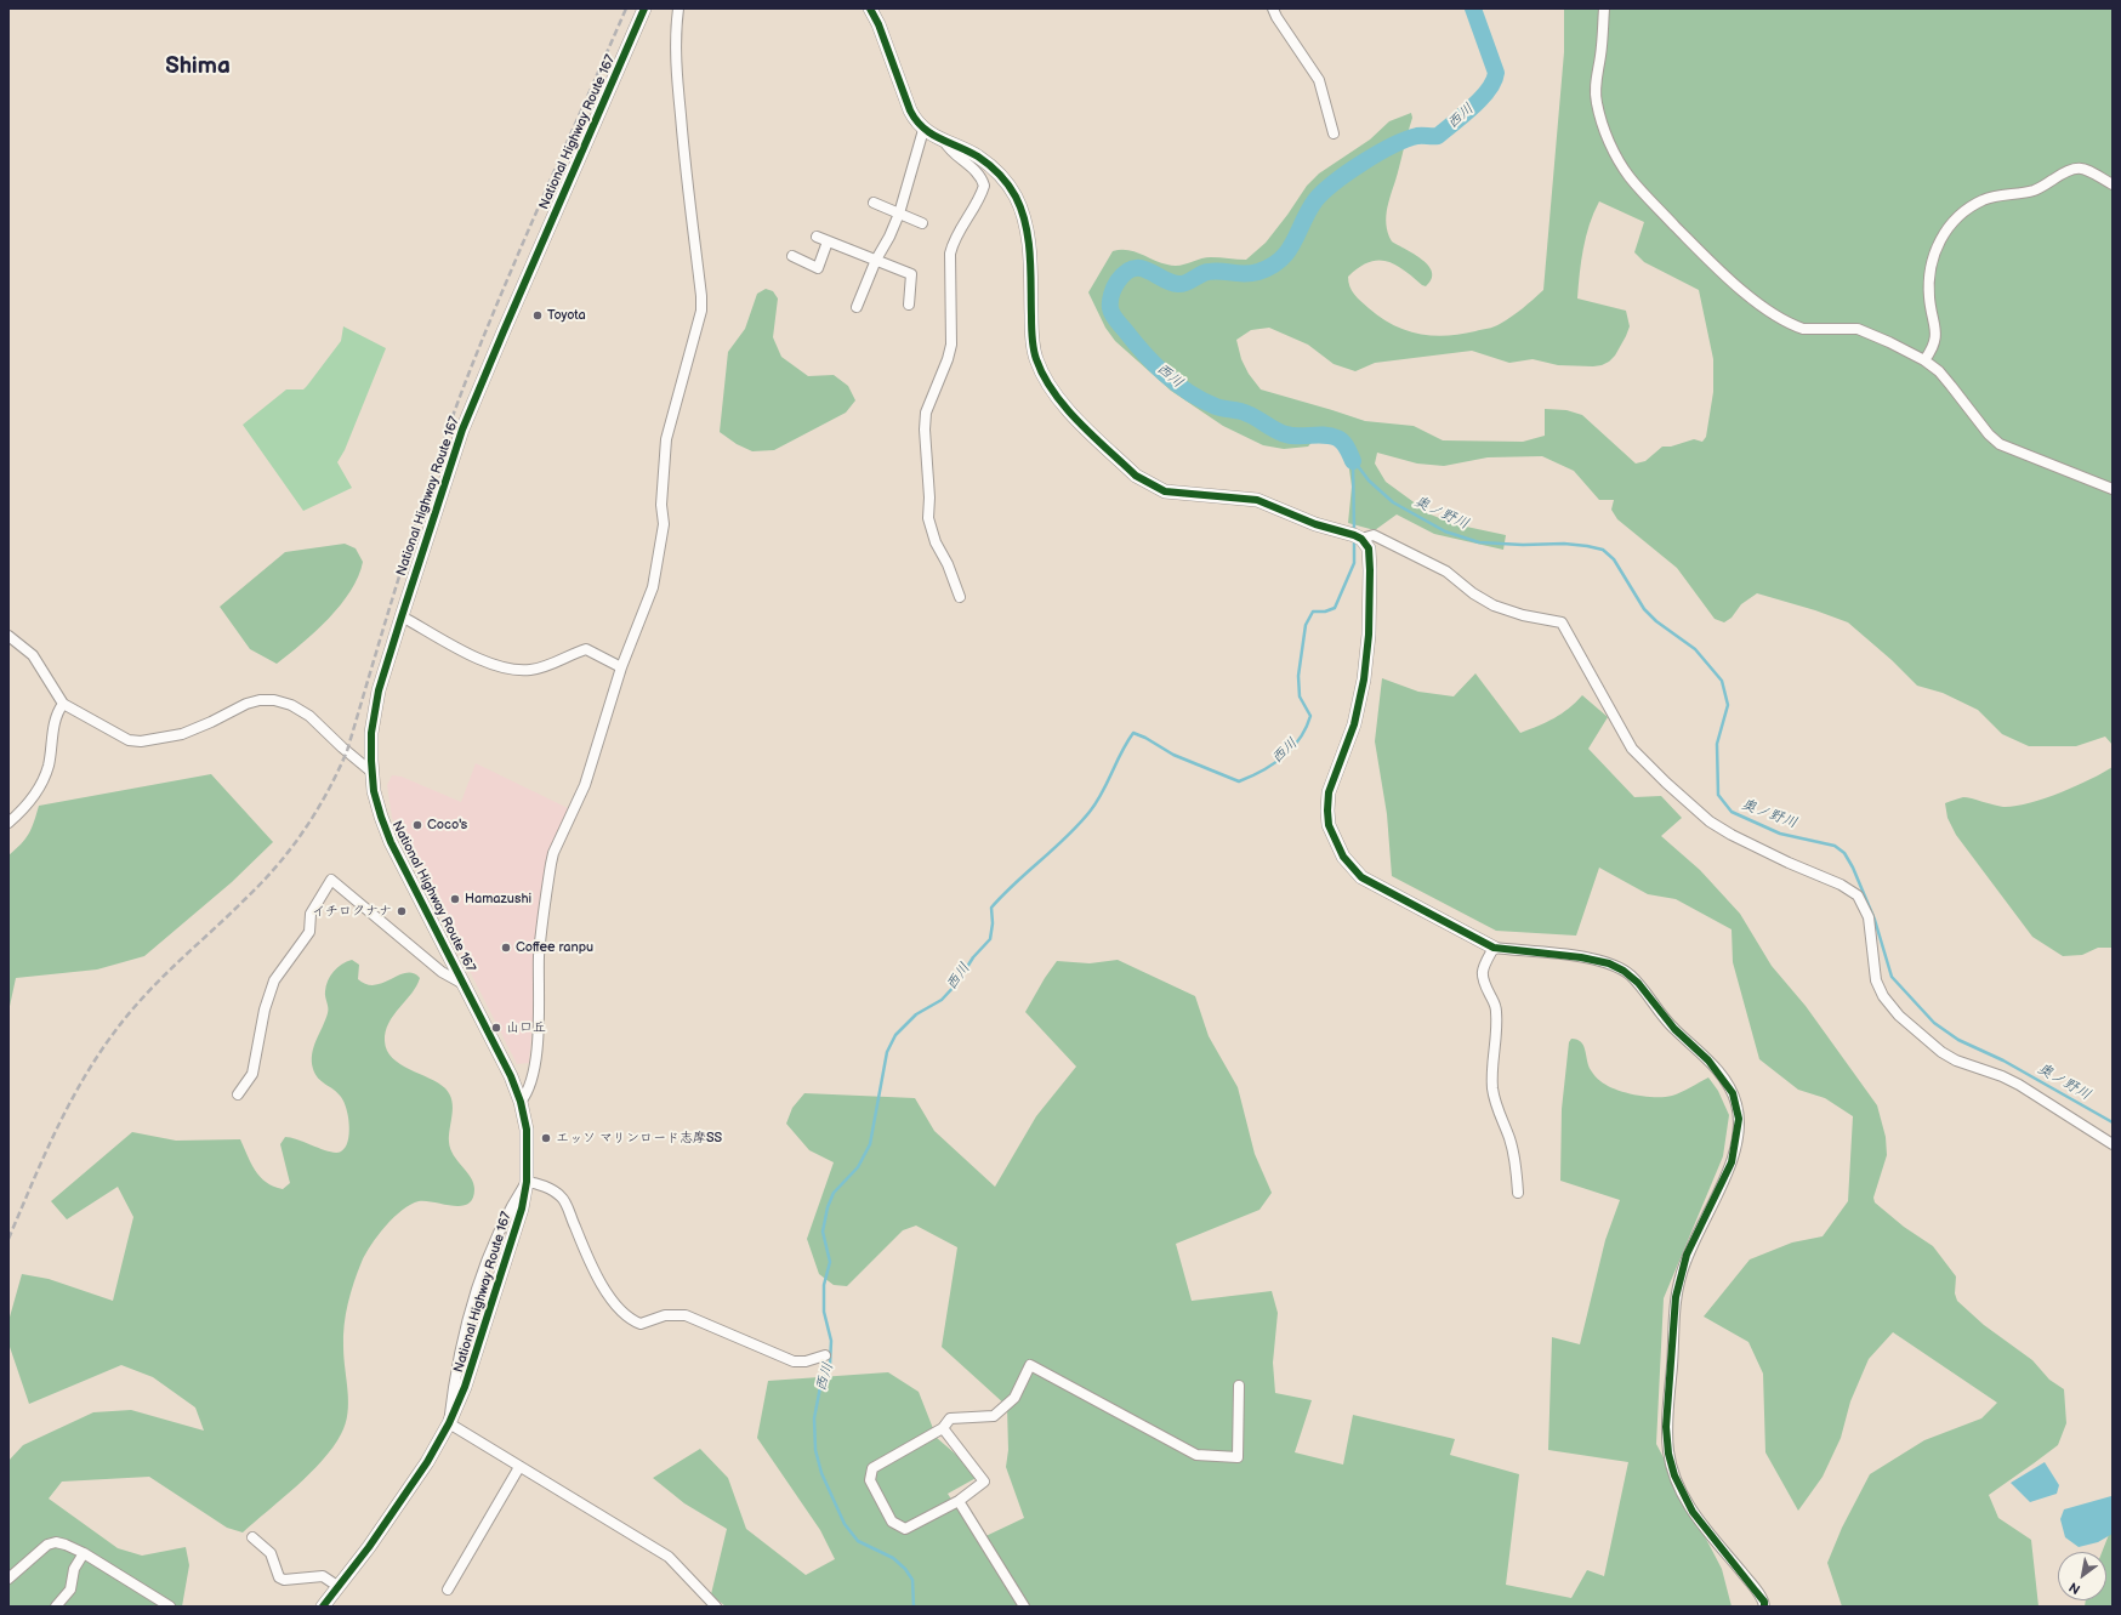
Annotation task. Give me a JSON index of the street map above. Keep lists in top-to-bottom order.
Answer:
{
  "streets": {
    "street": ["National Highway Route 167"]
  },
  "districts": ["Shima"],
  "water": ["西川", "奥ノ野川"],
  "places": [
    "Toyota",
    "Coco's",
    "Hamazushi",
    "イチロクナナ",
    "Coffee ranpu",
    "山口丘",
    "エッソ マリンロード志摩SS"
  ],
  "north": "bottom left"
}
